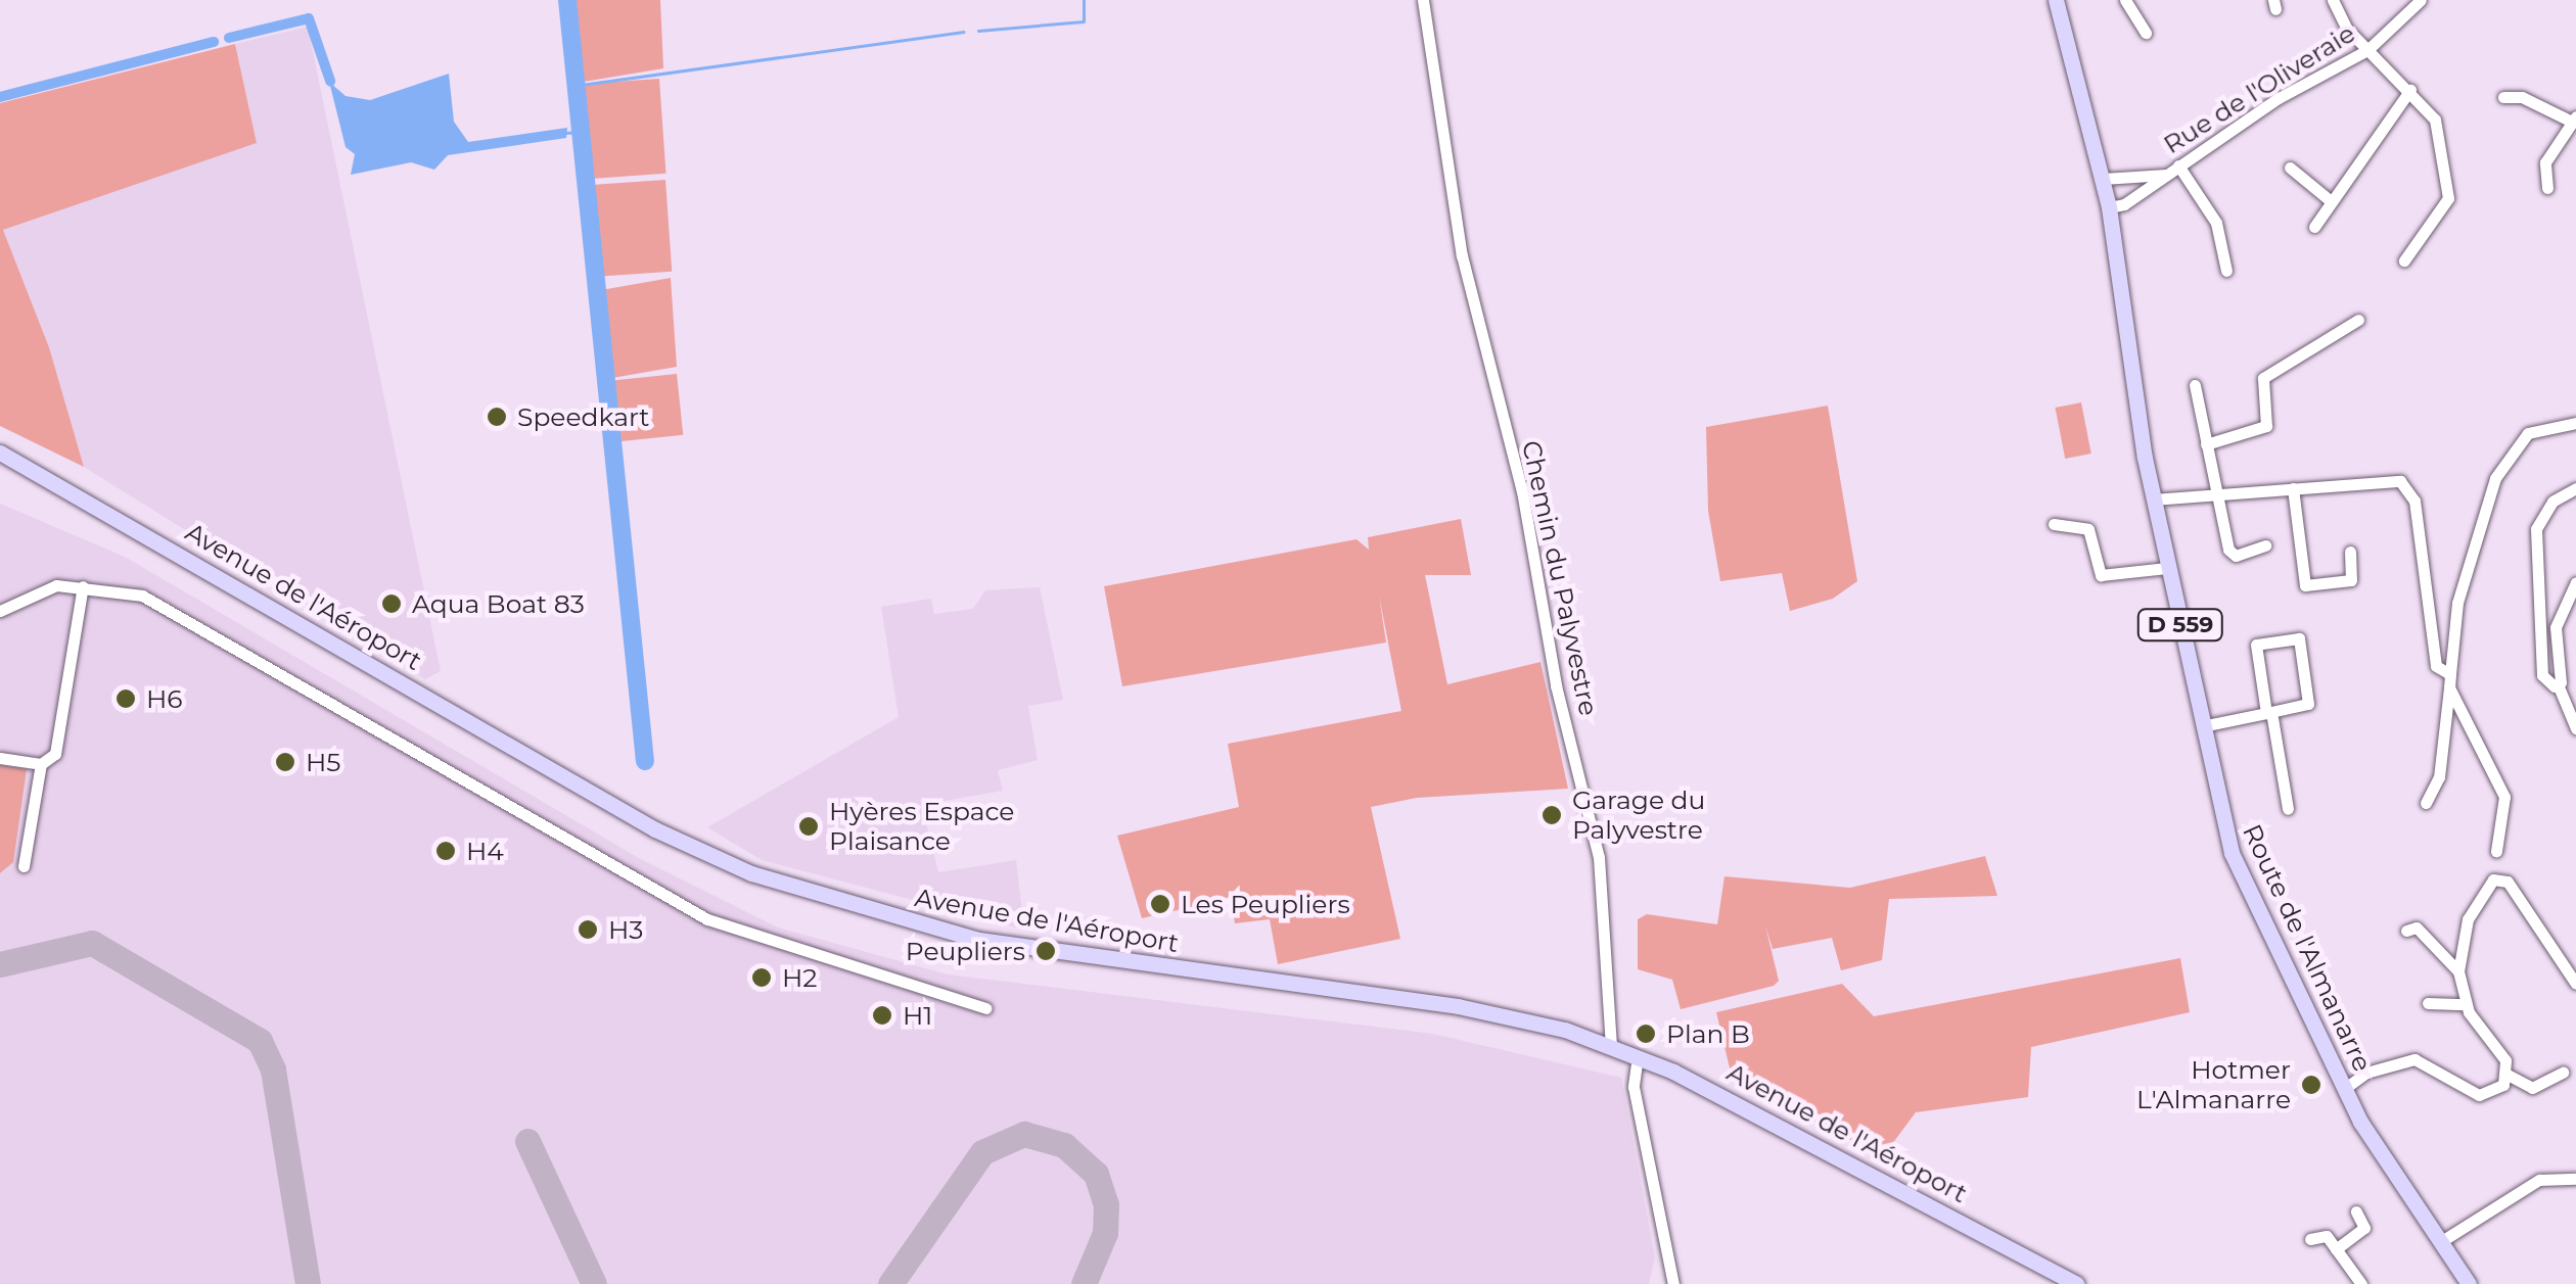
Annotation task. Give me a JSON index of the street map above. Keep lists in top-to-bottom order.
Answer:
{
  "streets": {
    "main road": ["Avenue de l'Aéroport", "D 559", "Route de l'Almanarre"],
    "street": ["Rue de l'Oliveraie", "Chemin du Palyvestre"]
  },
  "crossings": [
    ["Rue de l'Oliveraie", "D 559"],
    ["Rue de l'Oliveraie", "Route de l'Almanarre"],
    ["Chemin du Palyvestre", "Avenue de l'Aéroport"],
    ["D 559", "Route de l'Almanarre"]
  ],
  "places": [
    "Speedkart",
    "Aqua Boat 83",
    "H6",
    "H5",
    "Garage du Palyvestre",
    "Hyères Espace Plaisance",
    "H4",
    "Les Peupliers",
    "H3",
    "Peupliers",
    "H2",
    "H1",
    "Plan B",
    "Hotmer L'Almanarre"
  ]
}
